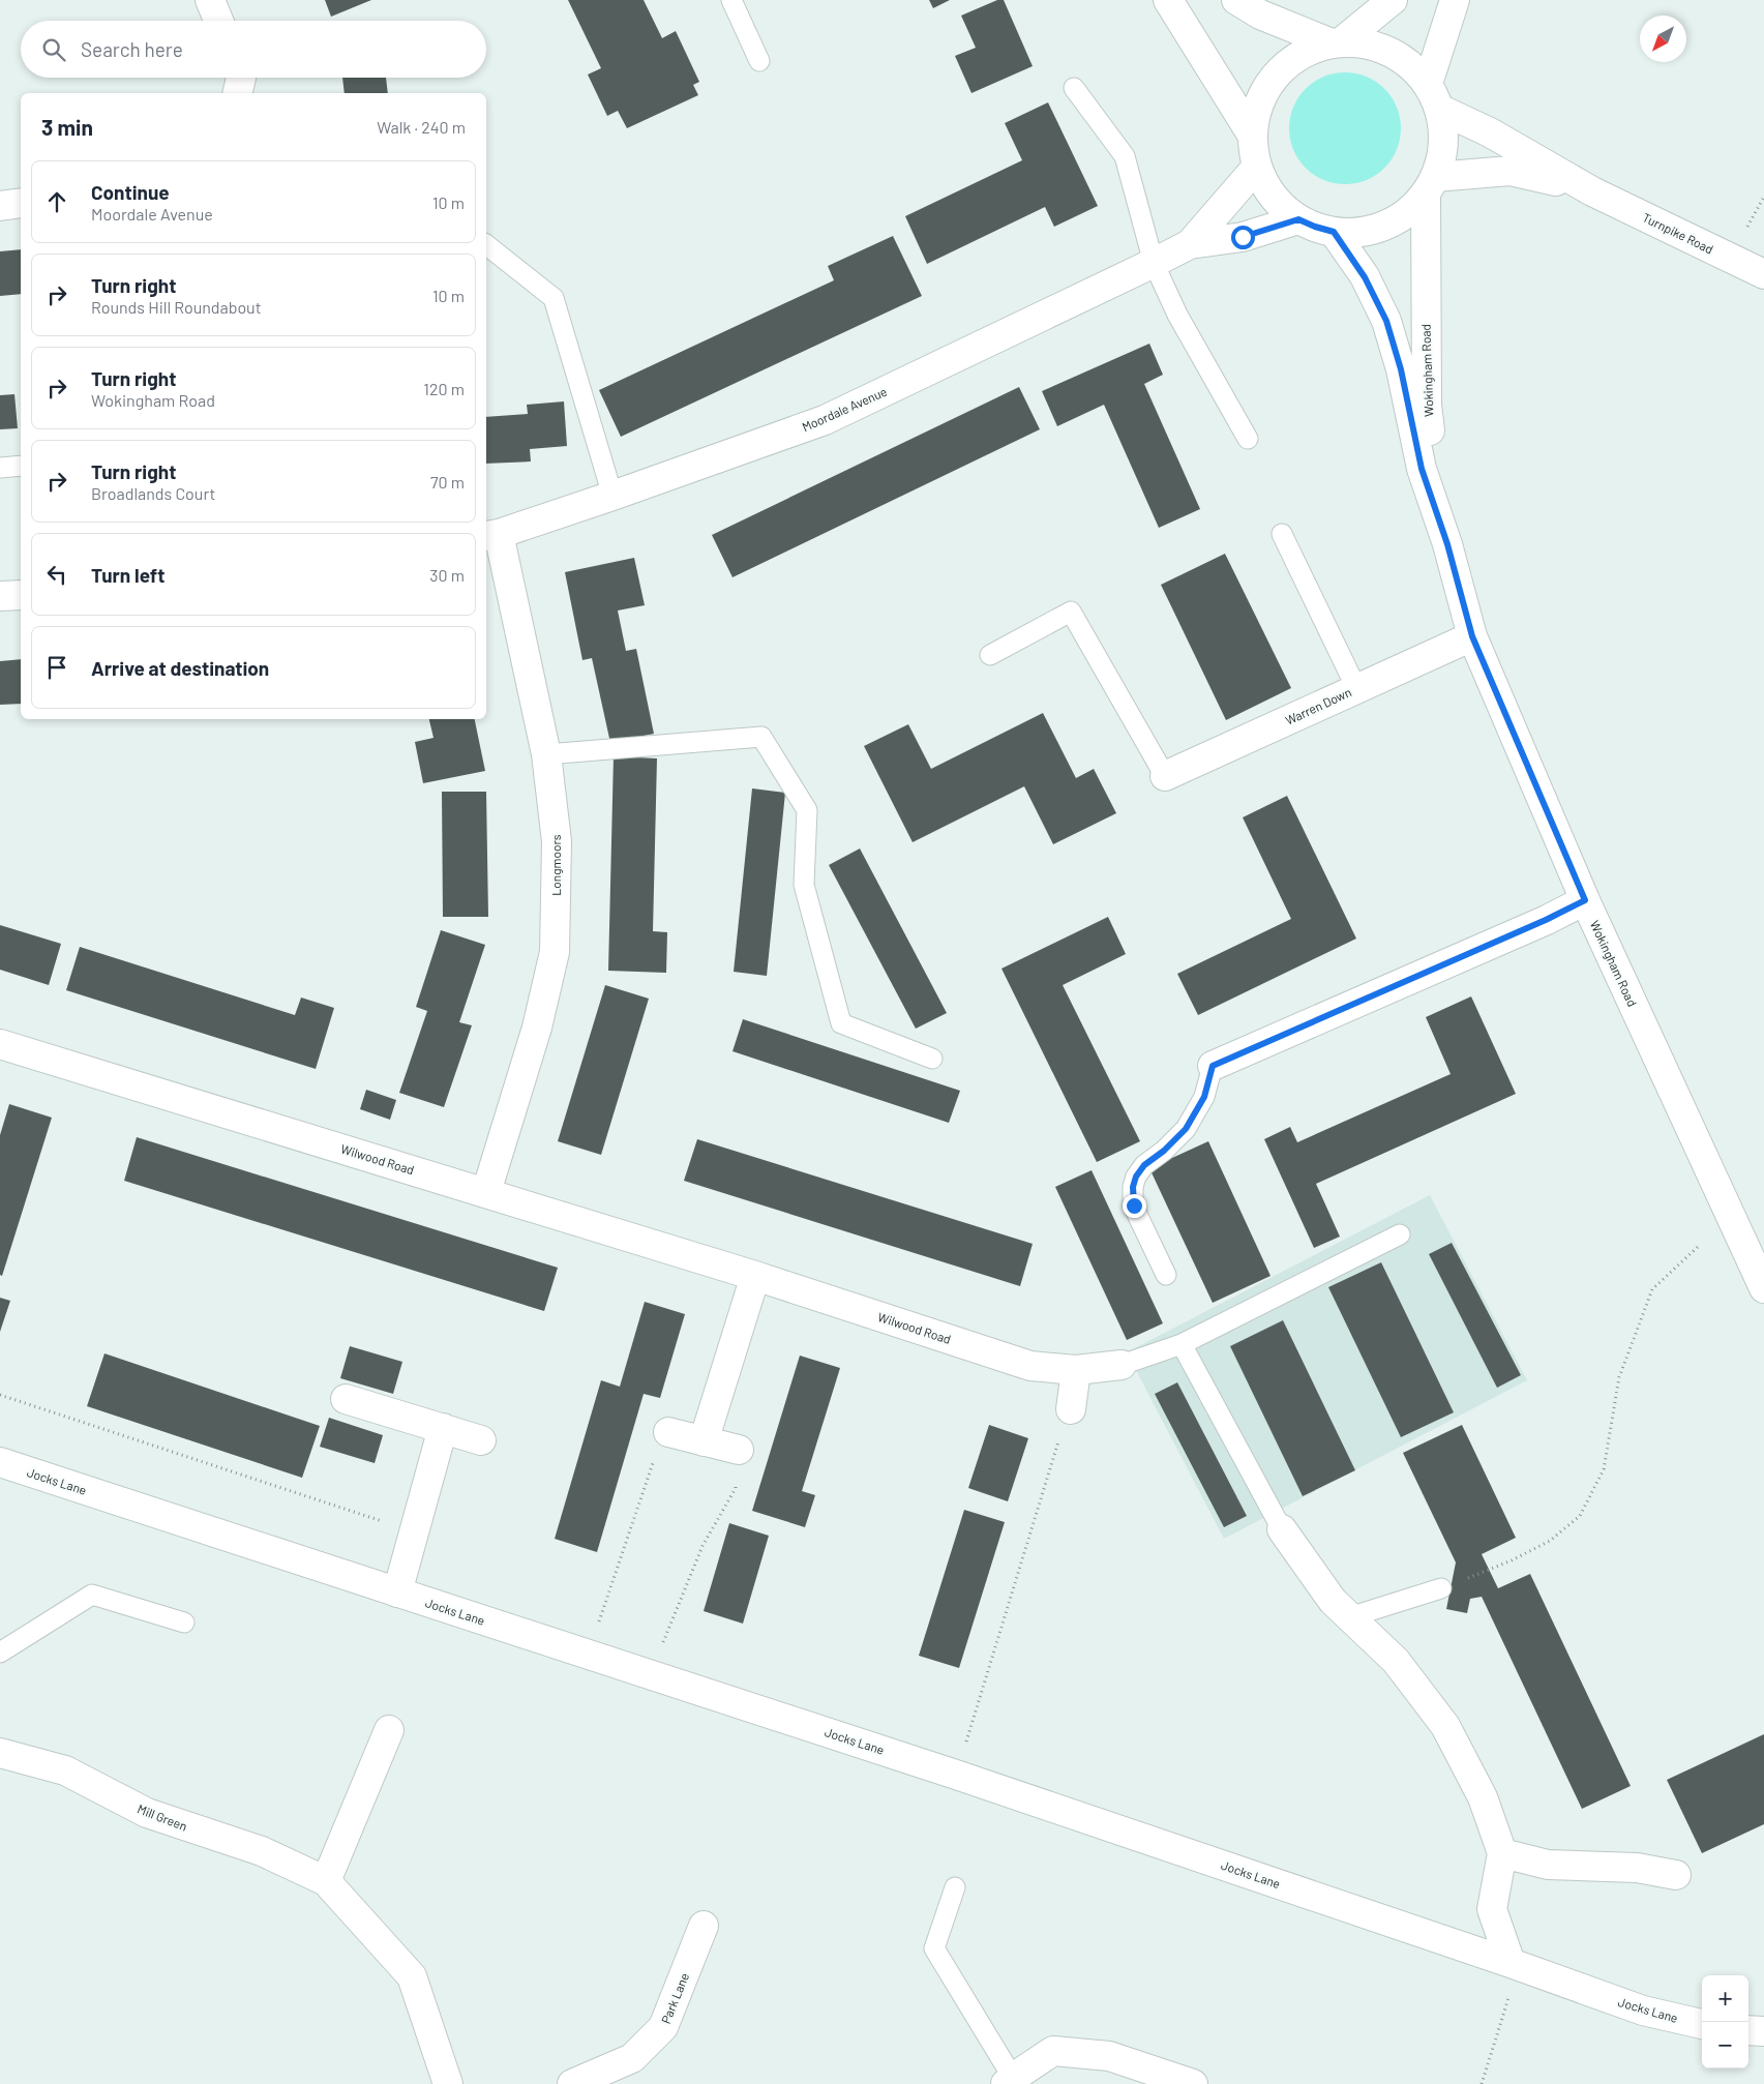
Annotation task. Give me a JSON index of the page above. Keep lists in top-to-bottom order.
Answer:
{
  "streets": {
    "street": [
      "Turnpike Road",
      "Wokingham Road",
      "Moordale Avenue",
      "Warren Down",
      "Longmoors",
      "Wilwood Road",
      "Jocks Lane",
      "Mill Green",
      "Park Lane"
    ]
  },
  "crossings": [
    ["Turnpike Road", "Wokingham Road"],
    ["Wokingham Road", "Warren Down"],
    ["Moordale Avenue", "Longmoors"],
    ["Longmoors", "Wilwood Road"]
  ],
  "north": "bottom left",
  "page": {
    "search": "Search here",
    "heading": ["3 min", "Walk · 240 m"],
    "list": [
      ["Continue", "Moordale Avenue", "10 m"],
      ["Turn right", "Rounds Hill Roundabout", "10 m"],
      ["Turn right", "Wokingham Road", "120 m"],
      ["Turn right", "Broadlands Court", "70 m"],
      ["Turn left", "30 m"],
      "Arrive at destination"
    ],
    "map_buttons": ["+", "−"]
  }
}
